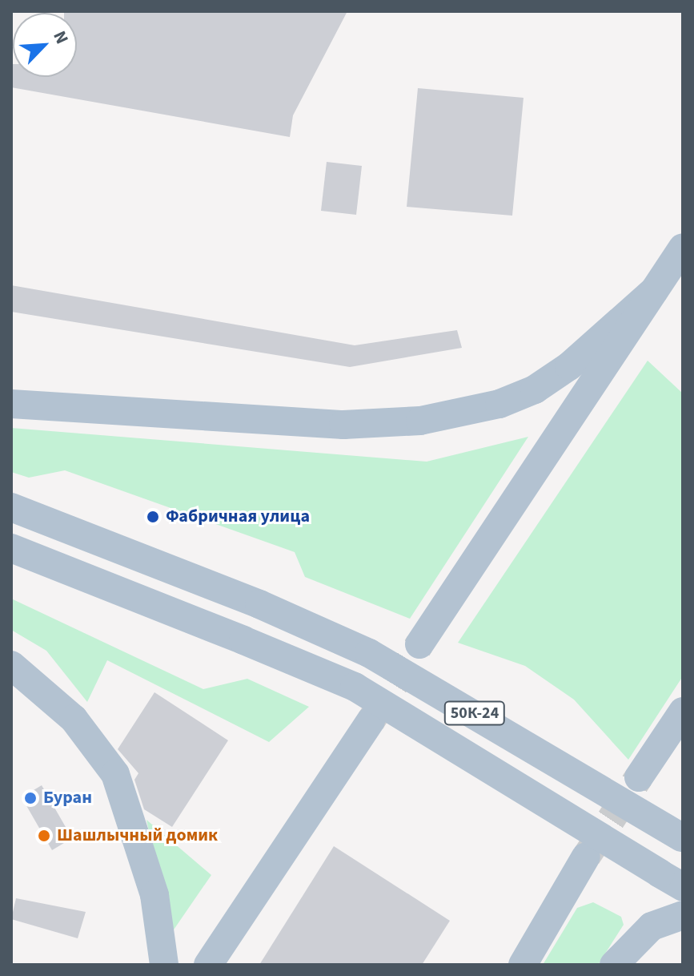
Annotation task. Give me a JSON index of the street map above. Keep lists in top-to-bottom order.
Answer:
{
  "streets": {
    "main road": ["50К-24"]
  },
  "places": ["Фабричная улица", "Буран", "Шашлычный домик"],
  "north": "top right"
}
